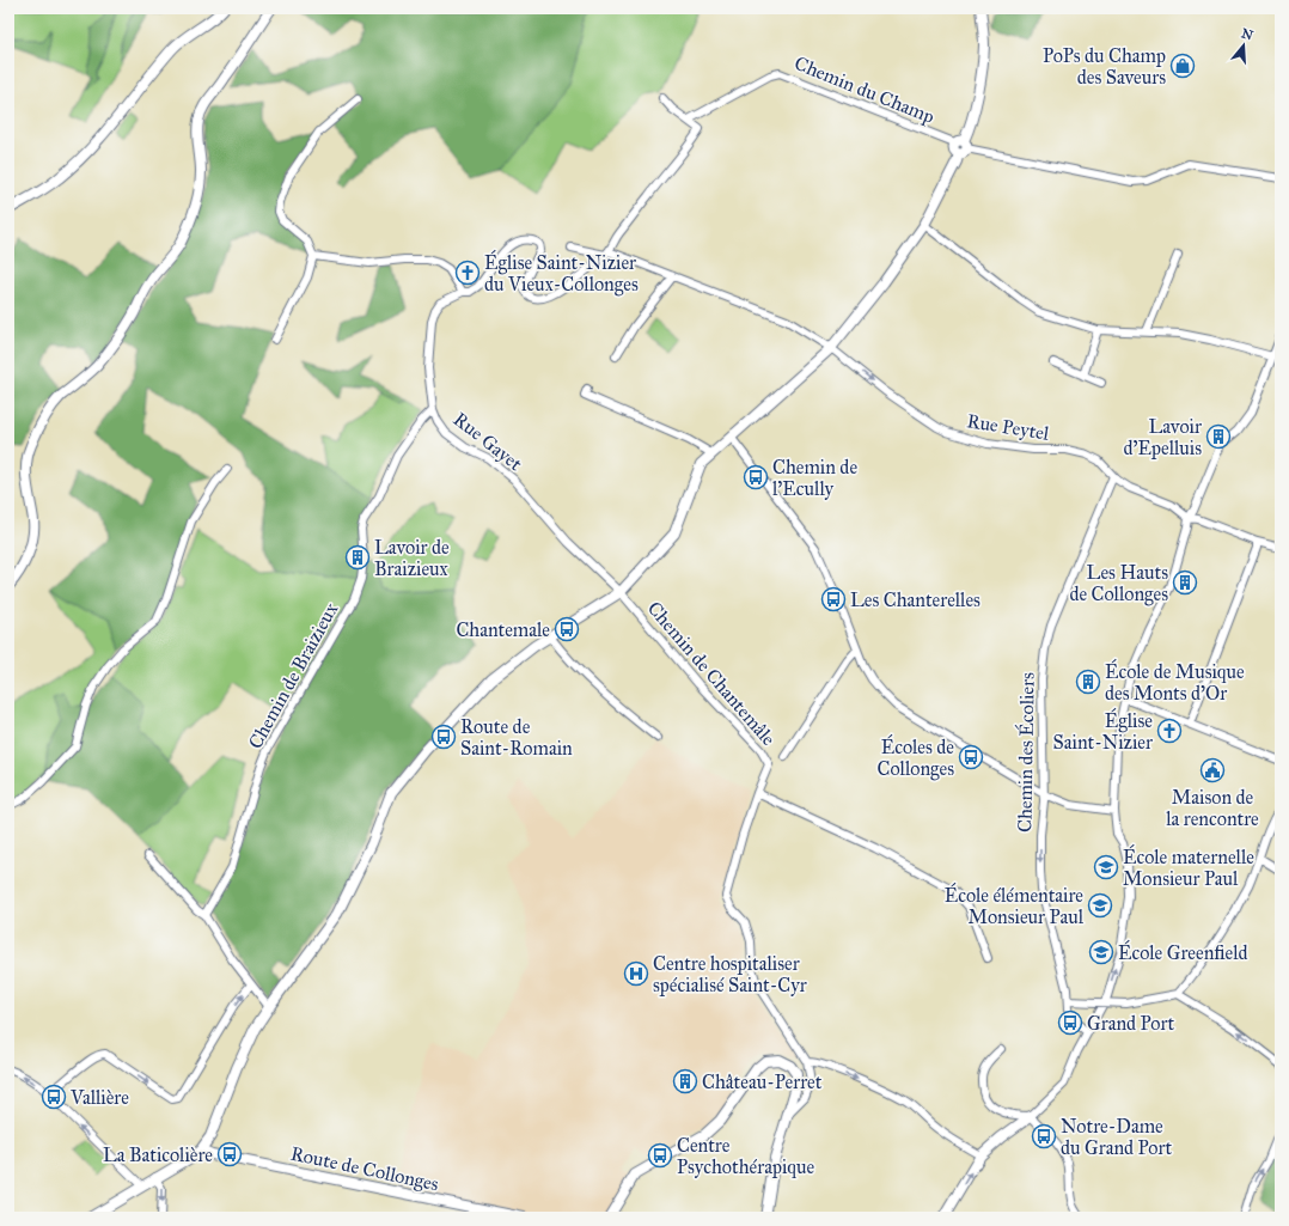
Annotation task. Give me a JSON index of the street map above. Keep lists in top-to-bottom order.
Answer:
{
  "streets": {
    "street": [
      "Chemin du Champ",
      "Rue Peytel",
      "Rue Gayet",
      "Chemin de Chantemâle",
      "Chemin de Braizieux",
      "Chemin des Écoliers",
      "Route de Collonges"
    ]
  },
  "crossings": [
    ["Rue Peytel", "Rue Gayet"],
    ["Rue Peytel", "Chemin des Écoliers"],
    ["Rue Gayet", "Chemin de Chantemâle"],
    ["Rue Gayet", "Chemin de Braizieux"]
  ],
  "one_way": ["Rue Peytel", "Chemin des Écoliers"],
  "places": {
    "shop": ["PoPs du Champ des Saveurs"],
    "church": ["Église Saint-Nizier du Vieux-Collonges", "Église Saint-Nizier"],
    "building": [
      "Lavoir d'Epelluis",
      "Lavoir de Braizieux",
      "Les Hauts de Collonges",
      "École de Musique des Monts d’Or",
      "Château-Perret"
    ],
    "bus stop": [
      "Chemin de l'Ecully",
      "Les Chanterelles",
      "Chantemale",
      "Route de Saint-Romain",
      "Écoles de Collonges",
      "Grand Port",
      "Vallière",
      "Notre-Dame du Grand Port",
      "La Baticolière",
      "Centre Psychothérapique"
    ],
    "public building": ["Maison de la rencontre"],
    "school or university": ["École maternelle Monsieur Paul", "École élémentaire Monsieur Paul", "École Greenfield"],
    "hospital": ["Centre hospitaliser spécialisé Saint-Cyr"]
  },
  "north": "top"
}
